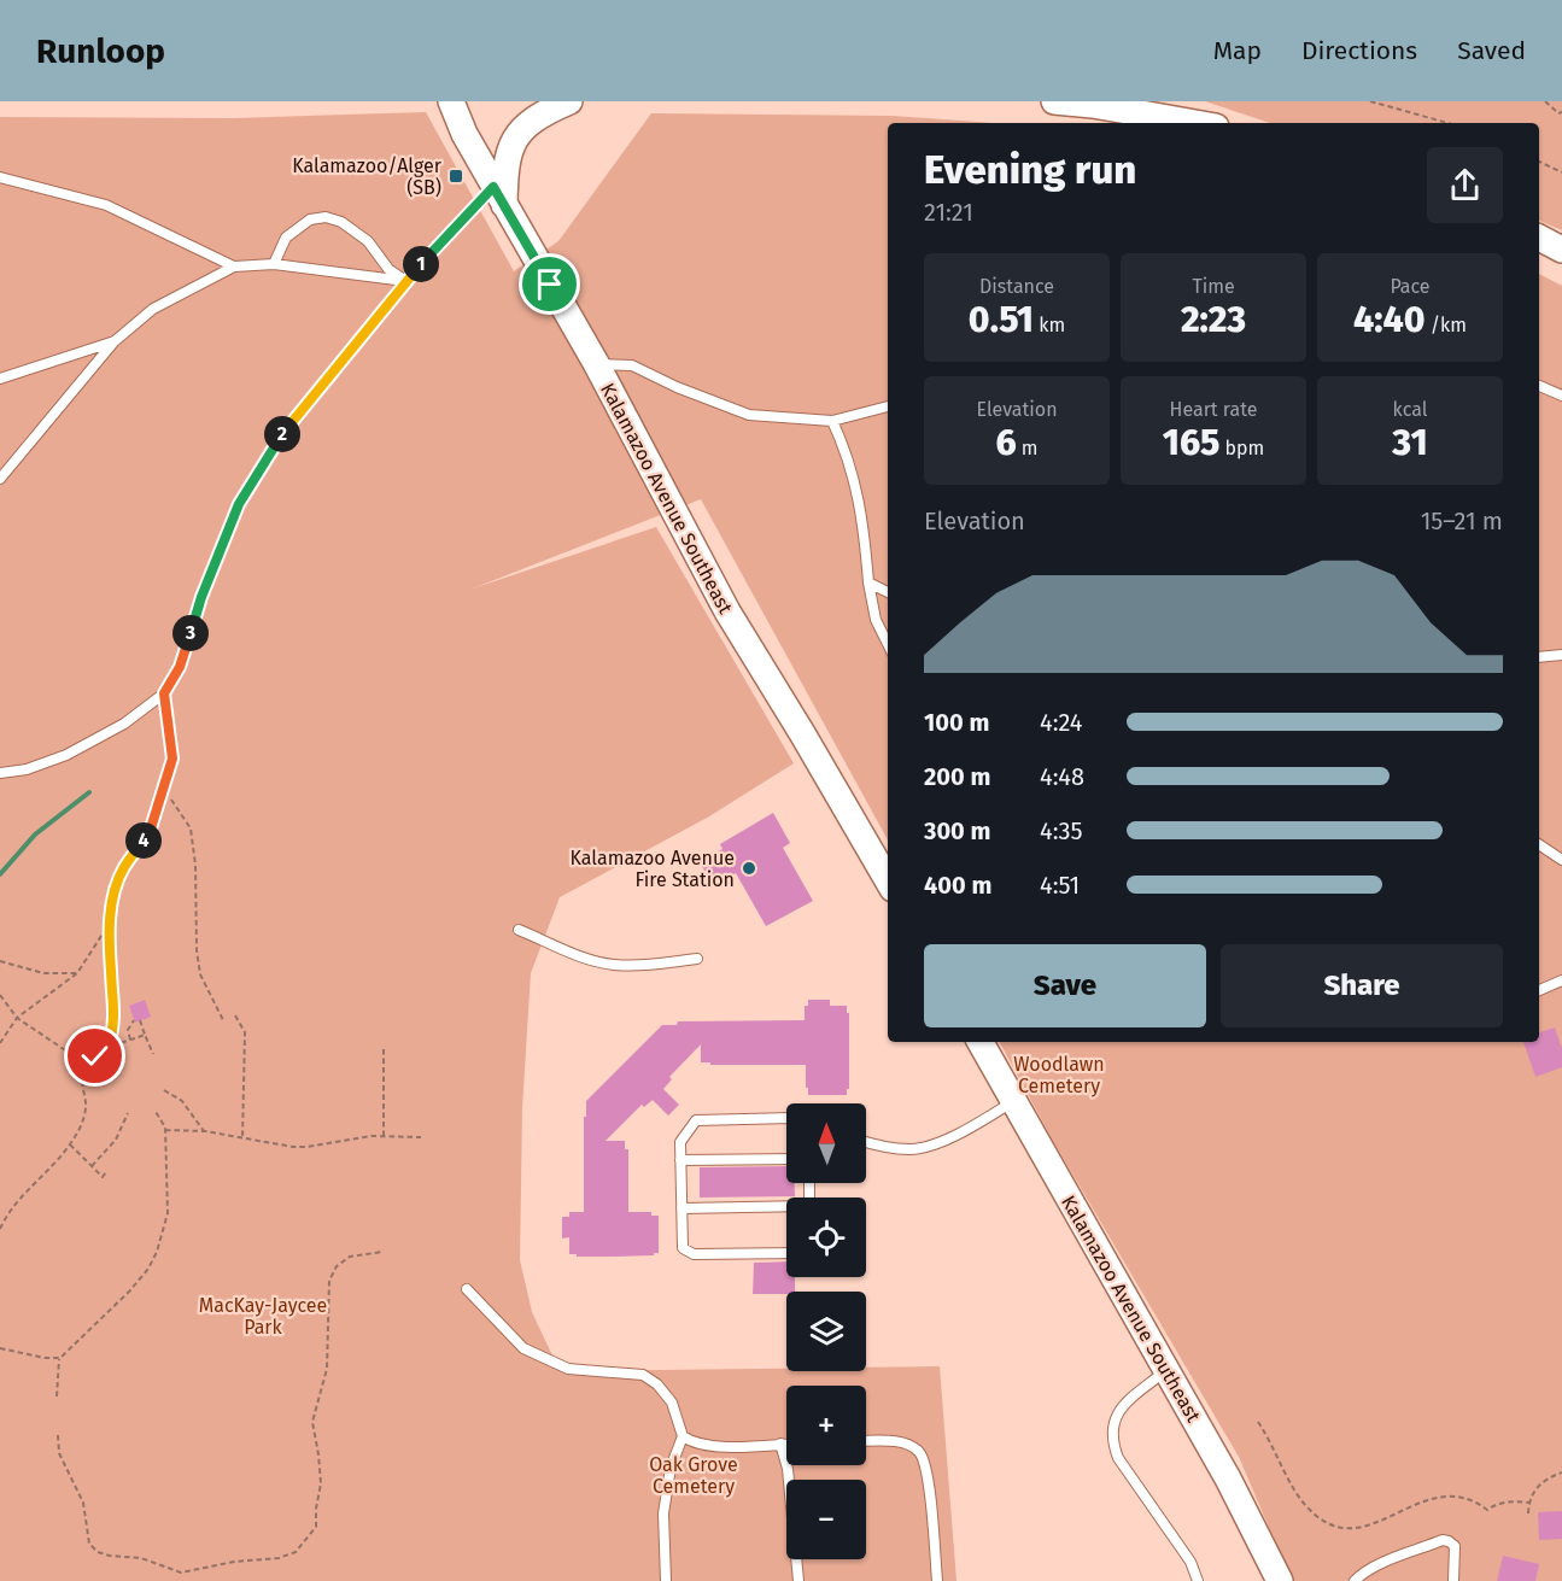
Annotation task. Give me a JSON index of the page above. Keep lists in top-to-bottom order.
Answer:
{
  "streets": {
    "main road": ["Kalamazoo Avenue Southeast"]
  },
  "parks": ["Woodlawn Cemetery", "MacKay-Jaycee Park", "Oak Grove Cemetery"],
  "places": {
    "transit": ["Kalamazoo/Alger (SB)"],
    "other": ["Kalamazoo Avenue Fire Station"]
  },
  "north": "top",
  "page": {
    "header": "Runloop",
    "nav": ["Map", "Directions", "Saved"],
    "heading": ["Evening run", "21:21"],
    "pins": [
      "1",
      "2",
      "3",
      "4"
    ],
    "stats": [
      ["Distance", "0.51 km"],
      ["Time", "2:23"],
      ["Pace", "4:40 /km"],
      ["Elevation", "6 m"],
      ["Heart rate", "165 bpm"],
      ["kcal", "31"]
    ],
    "chart": ["Elevation", "15–21 m"],
    "list": [
      {
        "name": "100 m",
        "note": "4:24"
      },
      {
        "name": "200 m",
        "note": "4:48"
      },
      {
        "name": "300 m",
        "note": "4:35"
      },
      {
        "name": "400 m",
        "note": "4:51"
      }
    ],
    "buttons": ["Save", "Share"],
    "map_buttons": ["+", "−"]
  }
}
